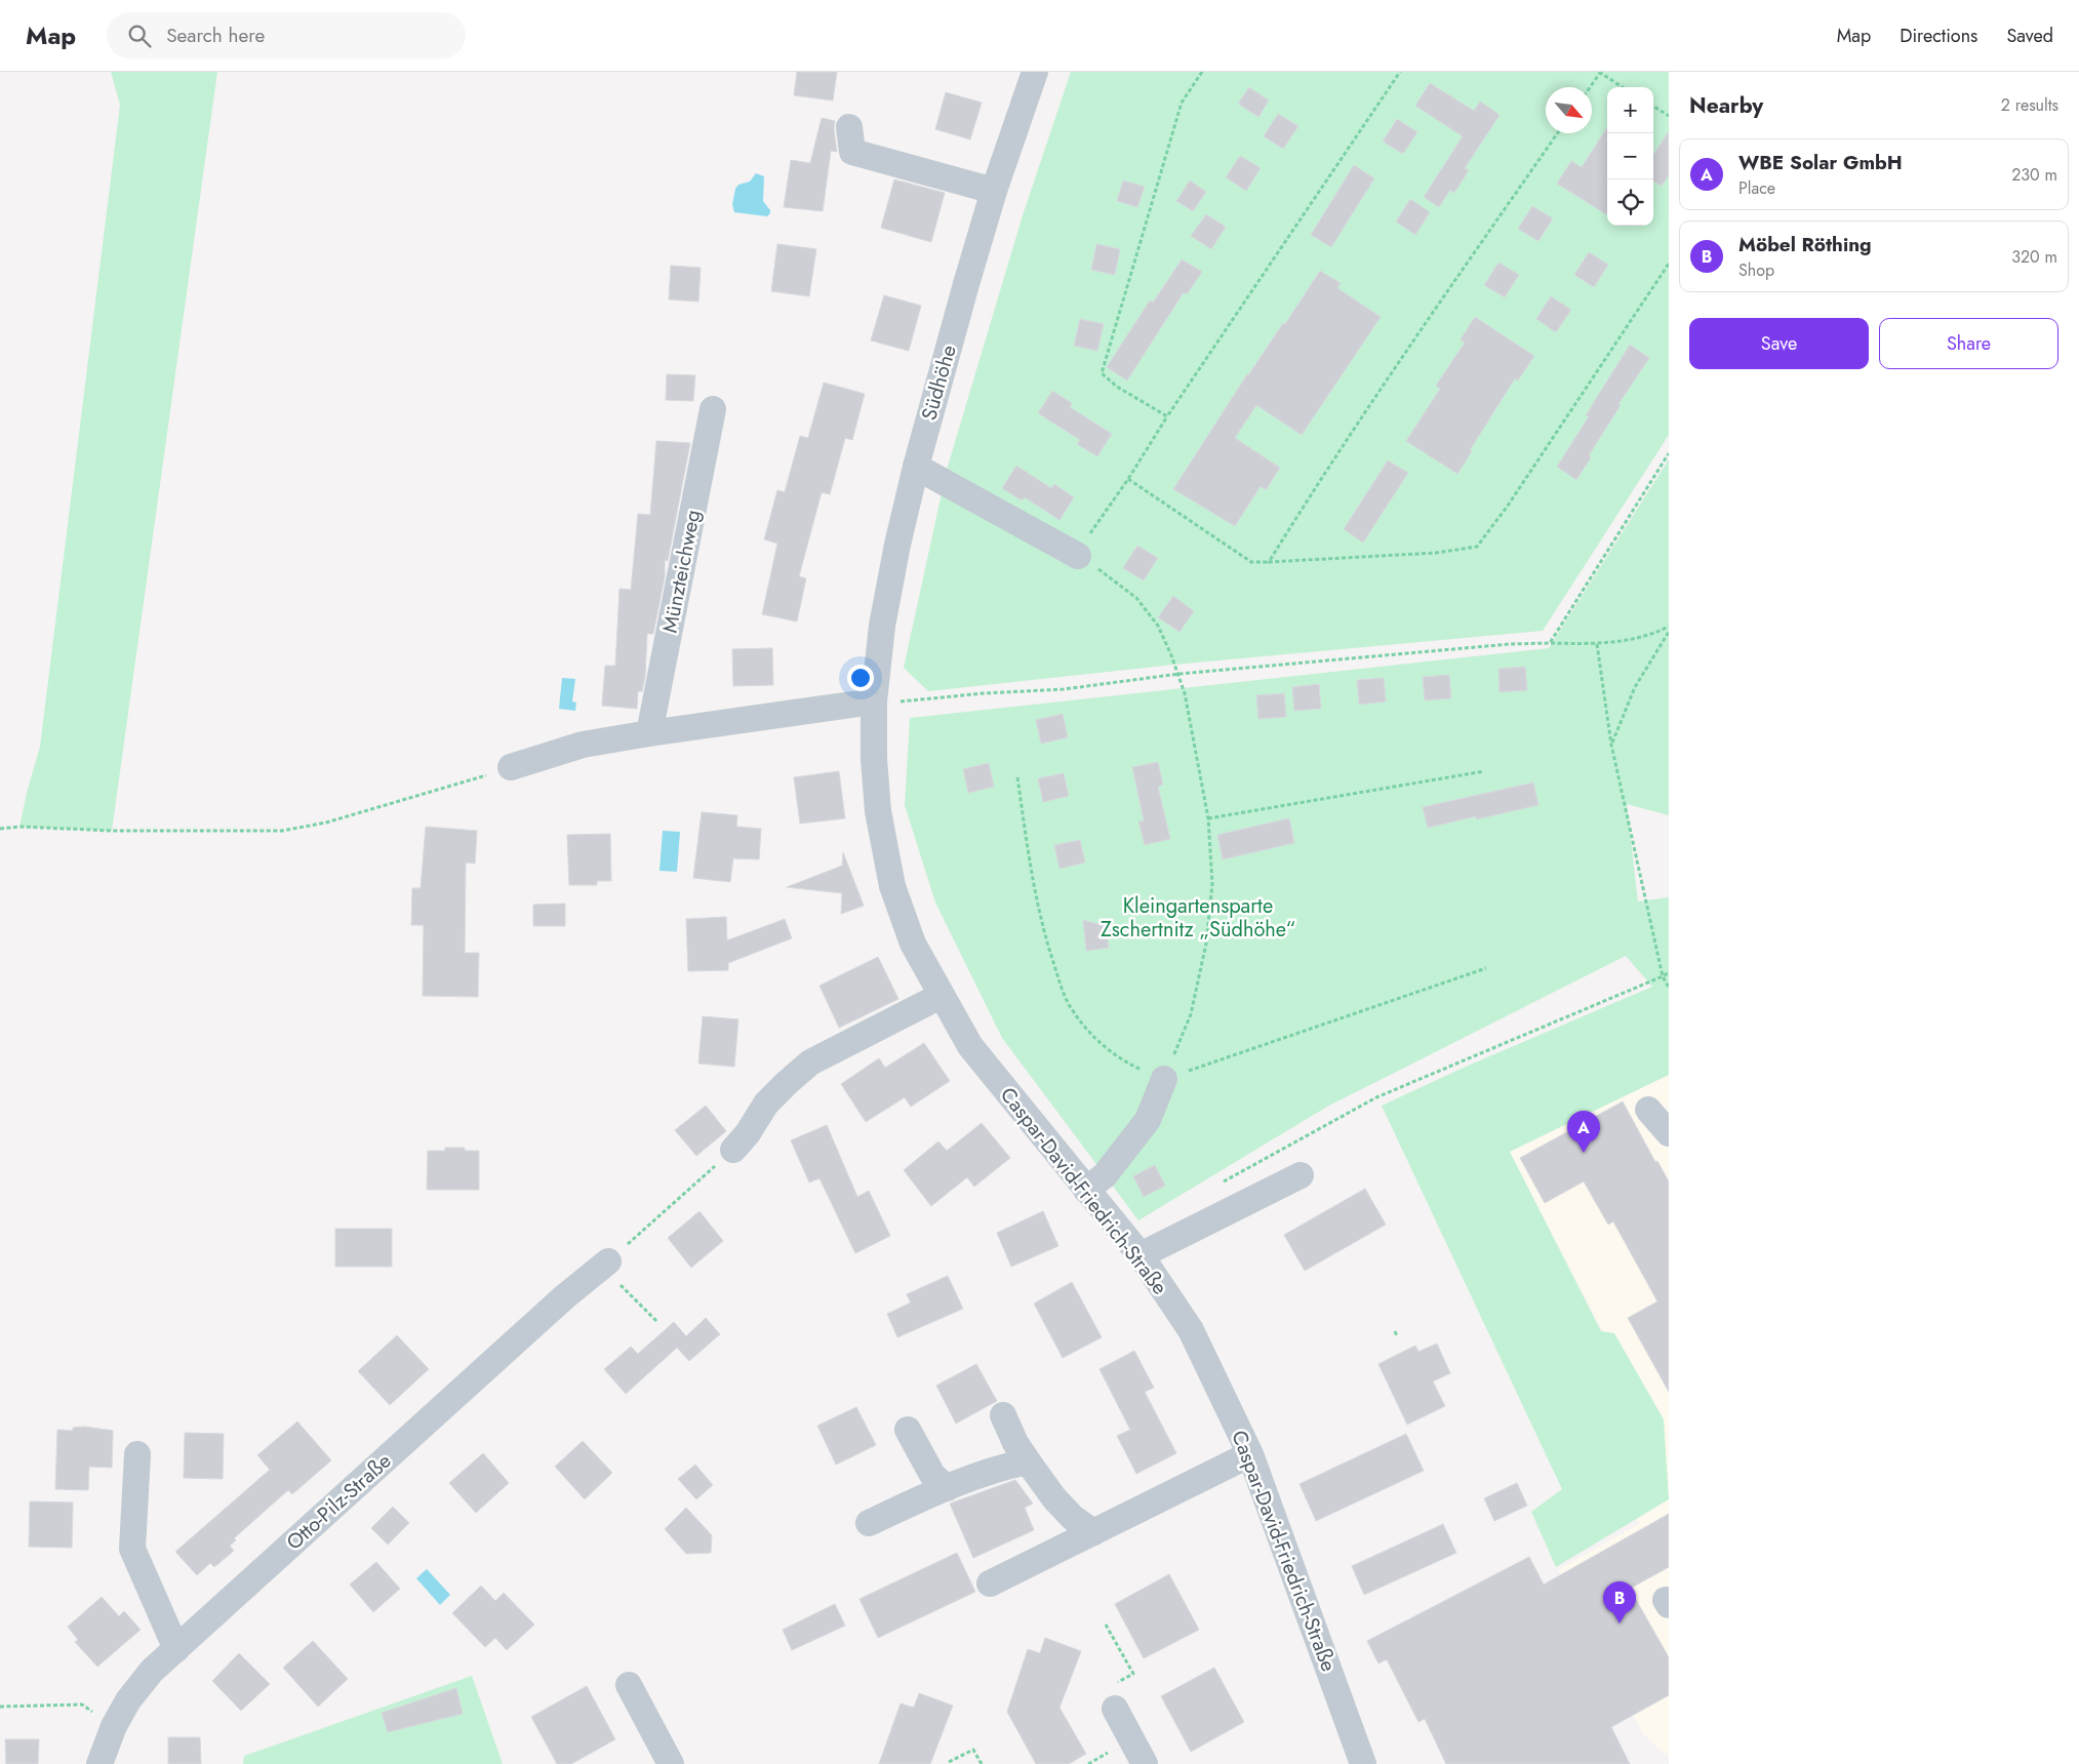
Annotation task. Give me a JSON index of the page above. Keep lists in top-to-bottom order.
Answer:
{
  "streets": {
    "street": [
      "Südhöhe",
      "Münzteichweg",
      "Caspar-David-Friedrich-Straße",
      "Otto-Pilz-Straße"
    ]
  },
  "crossings": [
    ["Südhöhe", "Caspar-David-Friedrich-Straße"]
  ],
  "parks": ["Kleingartensparte Zschertnitz „Südhöhe“"],
  "north": "bottom right",
  "page": {
    "header": "Map",
    "search": "Search here",
    "nav": ["Map", "Directions", "Saved"],
    "heading": ["Nearby", "2 results"],
    "map_buttons": ["+", "−"],
    "list": [
      {
        "mark": "A",
        "name": "WBE Solar GmbH",
        "note": "Place",
        "value": "230 m"
      },
      {
        "mark": "B",
        "name": "Möbel Röthing",
        "note": "Shop",
        "value": "320 m"
      }
    ],
    "buttons": ["Save", "Share"],
    "pins": ["A", "B"]
  }
}
